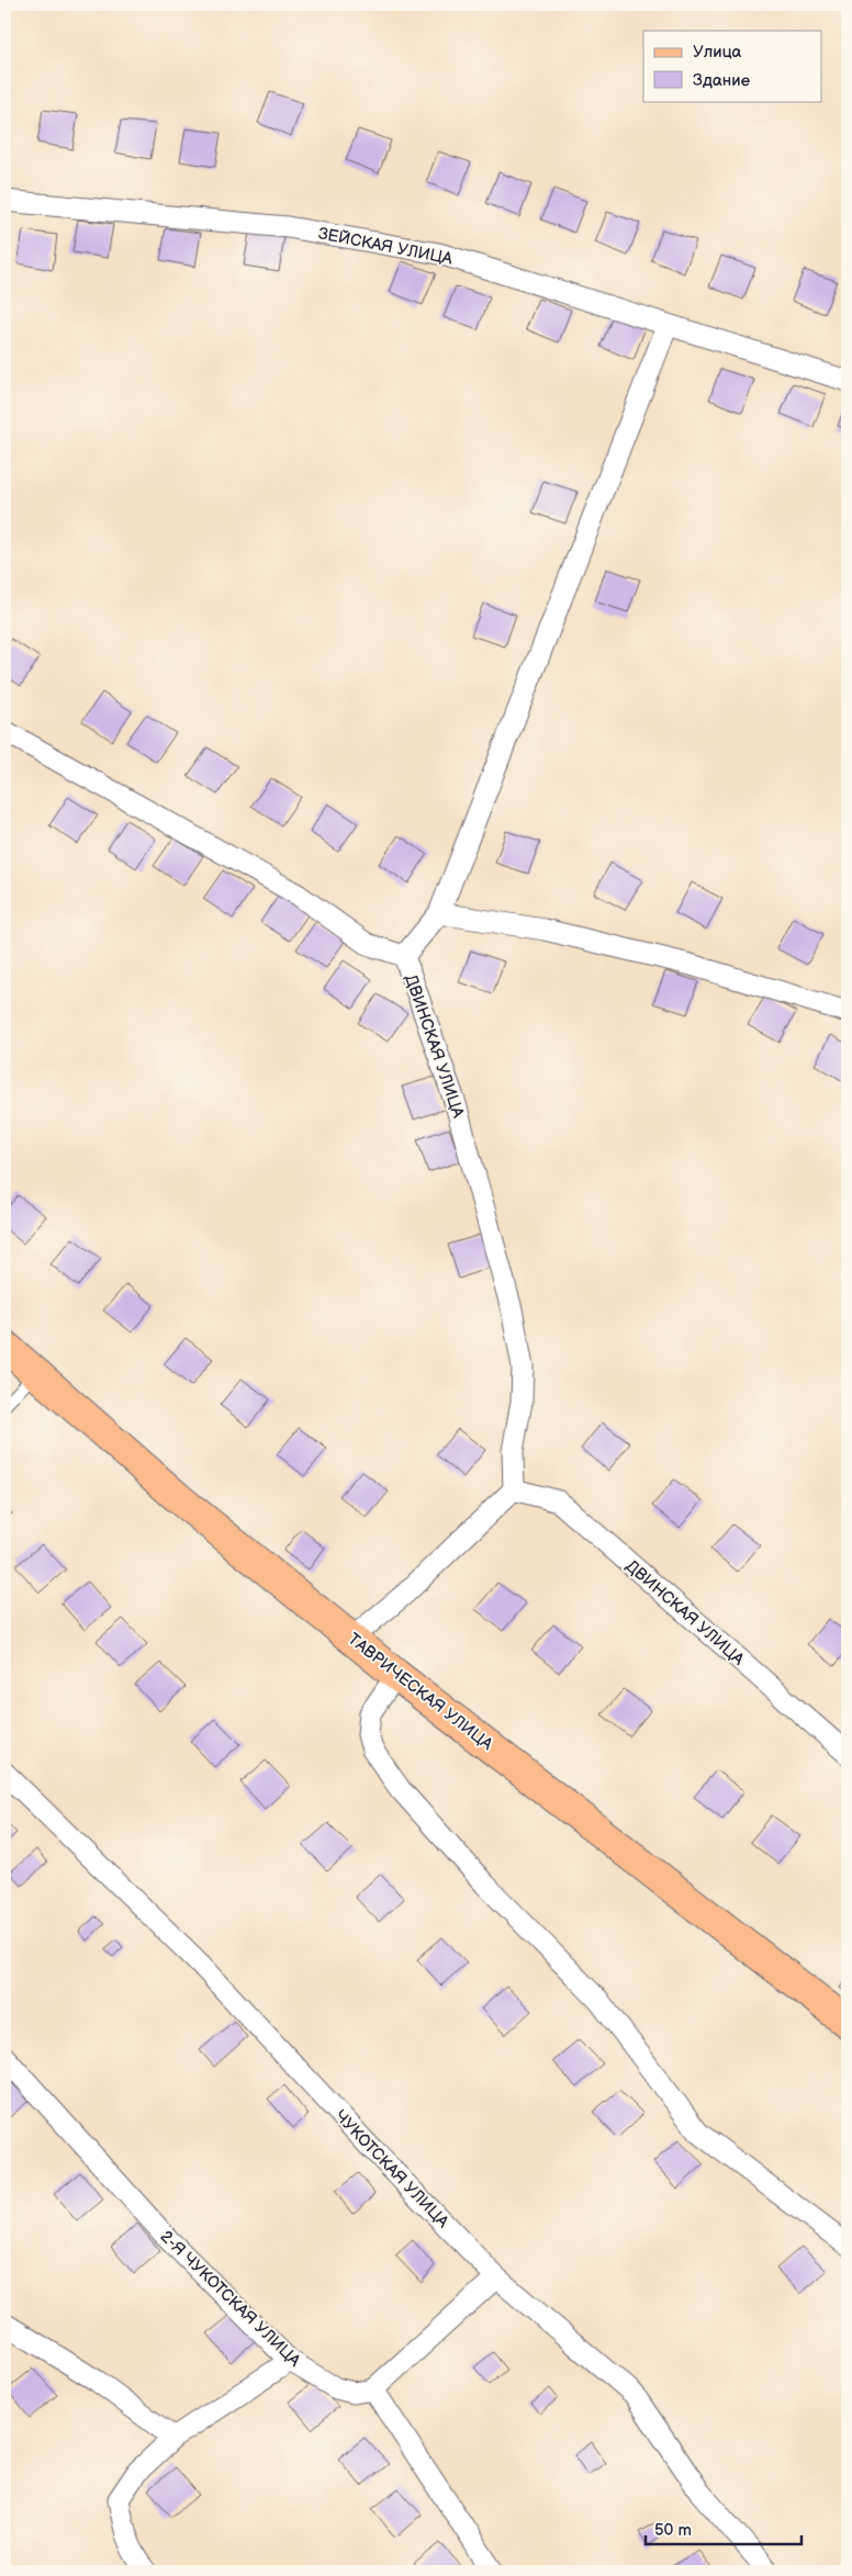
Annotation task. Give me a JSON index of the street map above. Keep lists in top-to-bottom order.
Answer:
{
  "streets": {
    "main road": ["ТАВРИЧЕСКАЯ УЛИЦА"],
    "street": [
      "ЗЕЙСКАЯ УЛИЦА",
      "ДВИНСКАЯ УЛИЦА",
      "ЧУКОТСКАЯ УЛИЦА",
      "2-Я ЧУКОТСКАЯ УЛИЦА"
    ]
  },
  "legend": ["Улица", "Здание"],
  "scale_bar": "50 m"
}
